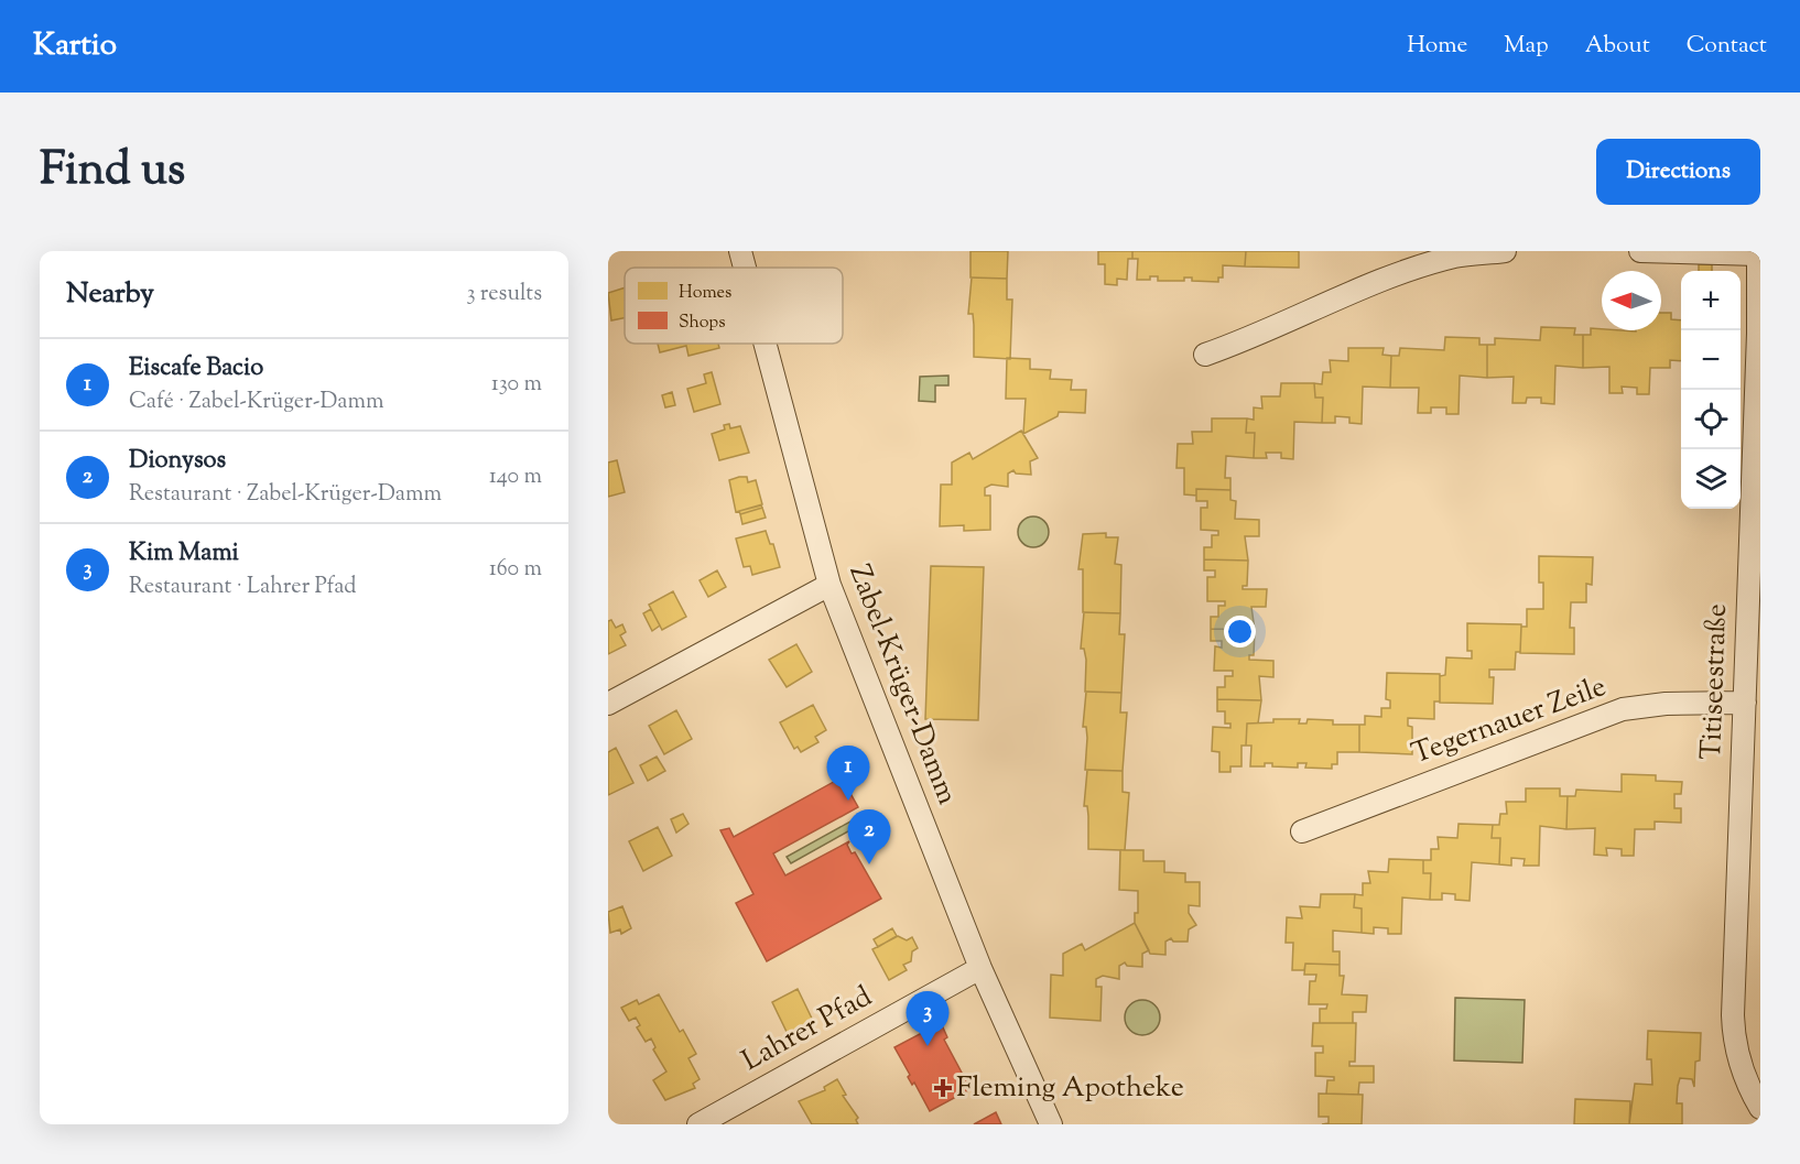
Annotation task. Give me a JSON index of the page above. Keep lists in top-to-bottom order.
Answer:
{
  "streets": {
    "street": [
      "Titiseestraße",
      "Zabel-Krüger-Damm",
      "Tegernauer Zeile",
      "Lahrer Pfad"
    ]
  },
  "crossings": [
    ["Titiseestraße", "Tegernauer Zeile"],
    ["Zabel-Krüger-Damm", "Lahrer Pfad"]
  ],
  "places": {
    "health": ["Fleming Apotheke"]
  },
  "legend": ["Homes", "Shops"],
  "north": "left",
  "page": {
    "header": "Kartio",
    "nav": [
      "Home",
      "Map",
      "About",
      "Contact"
    ],
    "title": "Find us",
    "buttons": "Directions",
    "heading": ["Nearby", "3 results"],
    "map_buttons": ["+", "−"],
    "list": [
      {
        "mark": "1",
        "name": "Eiscafe Bacio",
        "note": "Café · Zabel-Krüger-Damm",
        "value": "130 m"
      },
      {
        "mark": "2",
        "name": "Dionysos",
        "note": "Restaurant · Zabel-Krüger-Damm",
        "value": "140 m"
      },
      {
        "mark": "3",
        "name": "Kim Mami",
        "note": "Restaurant · Lahrer Pfad",
        "value": "160 m"
      }
    ],
    "pins": ["1", "2", "3"]
  }
}
